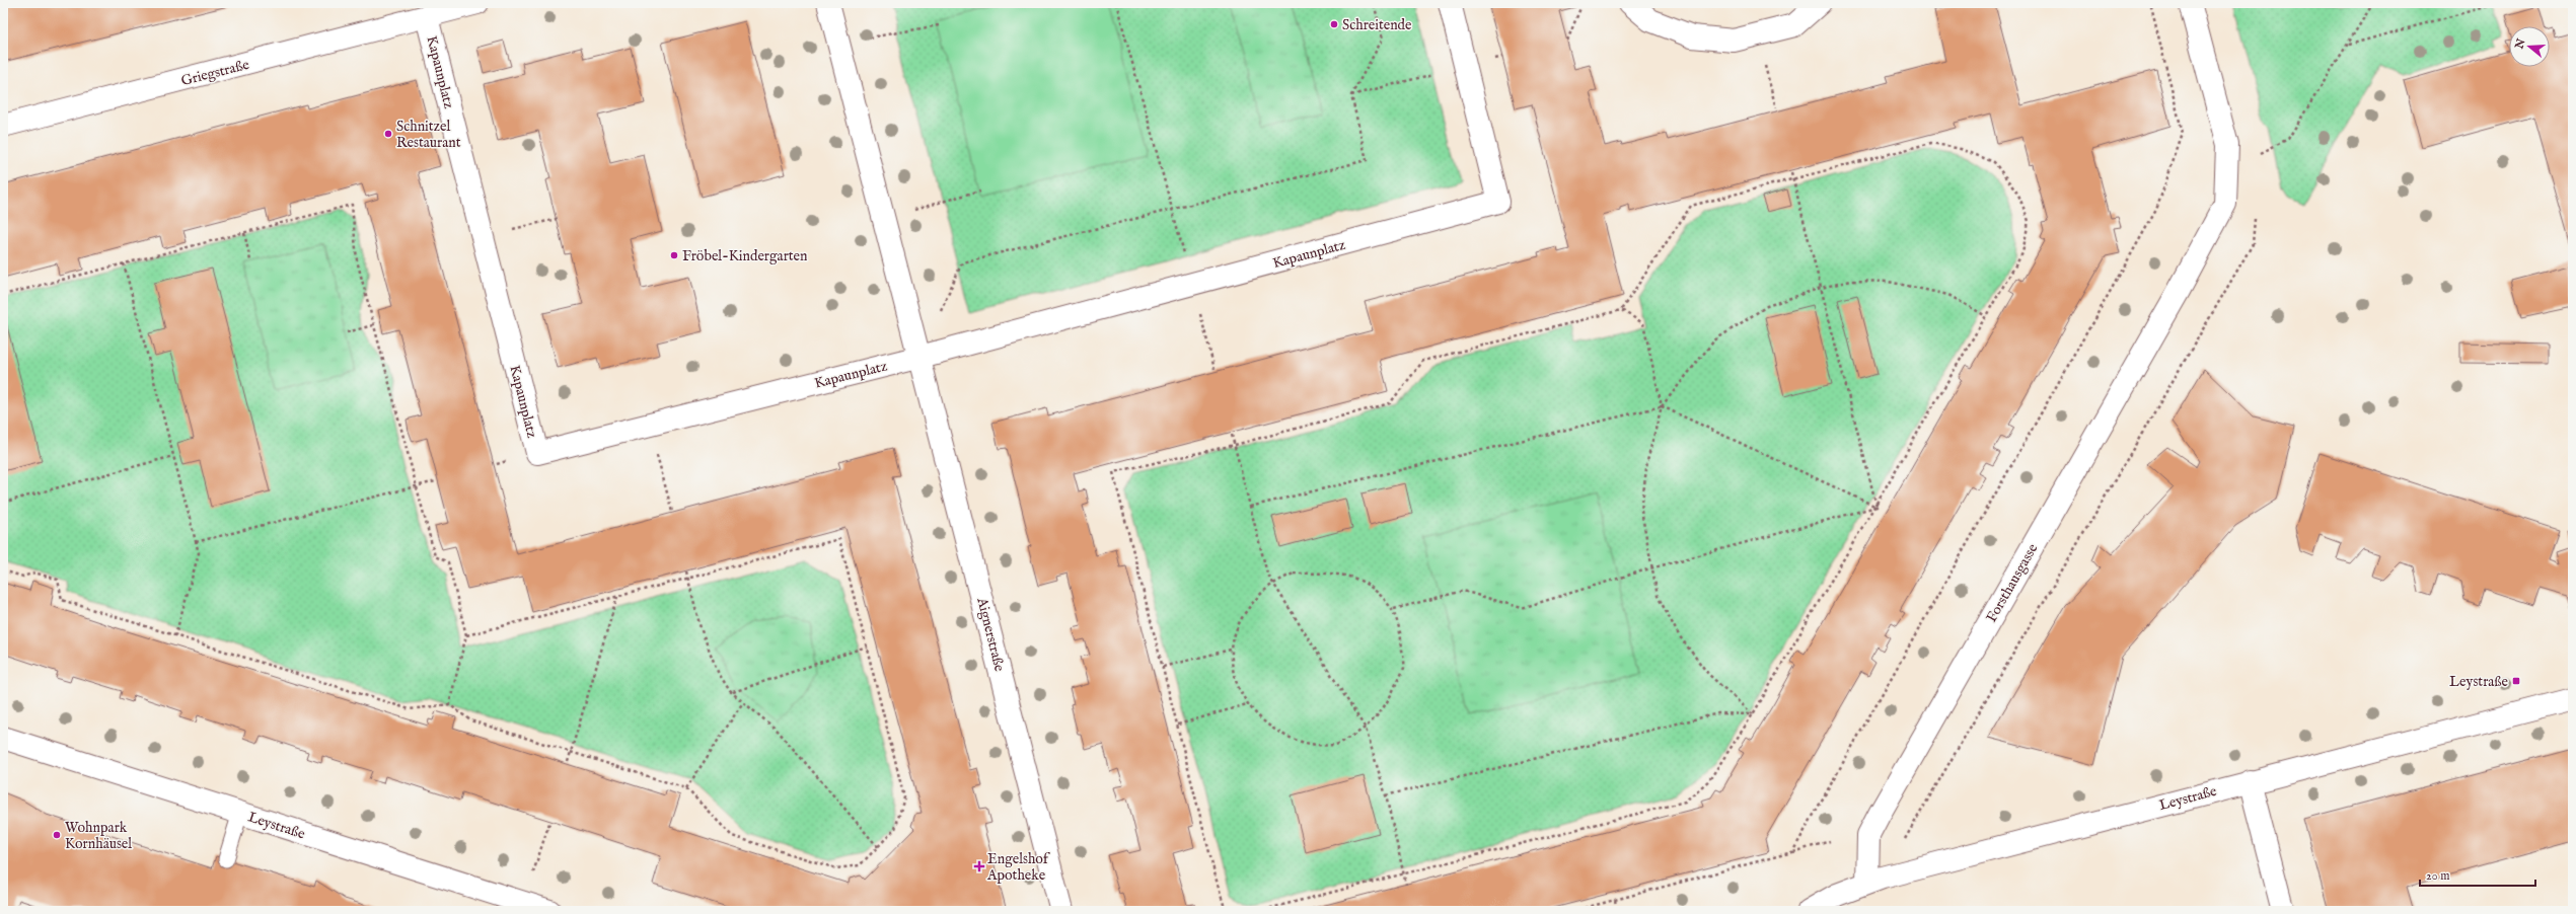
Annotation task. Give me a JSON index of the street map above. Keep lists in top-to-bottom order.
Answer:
{
  "streets": {
    "street": [
      "Griegstraße",
      "Kapaunplatz",
      "Forsthausgasse",
      "Aignerstraße",
      "Leystraße"
    ]
  },
  "crossings": [
    ["Griegstraße", "Kapaunplatz"],
    ["Kapaunplatz", "Aignerstraße"],
    ["Forsthausgasse", "Leystraße"]
  ],
  "places": {
    "other": [
      "Schreitende",
      "Schnitzel Restaurant",
      "Fröbel-Kindergarten",
      "Wohnpark Kornhäusel"
    ],
    "transit": ["Leystraße"],
    "health": ["Engelshof Apotheke"]
  },
  "scale_bar": "20 m",
  "north": "left"
}
